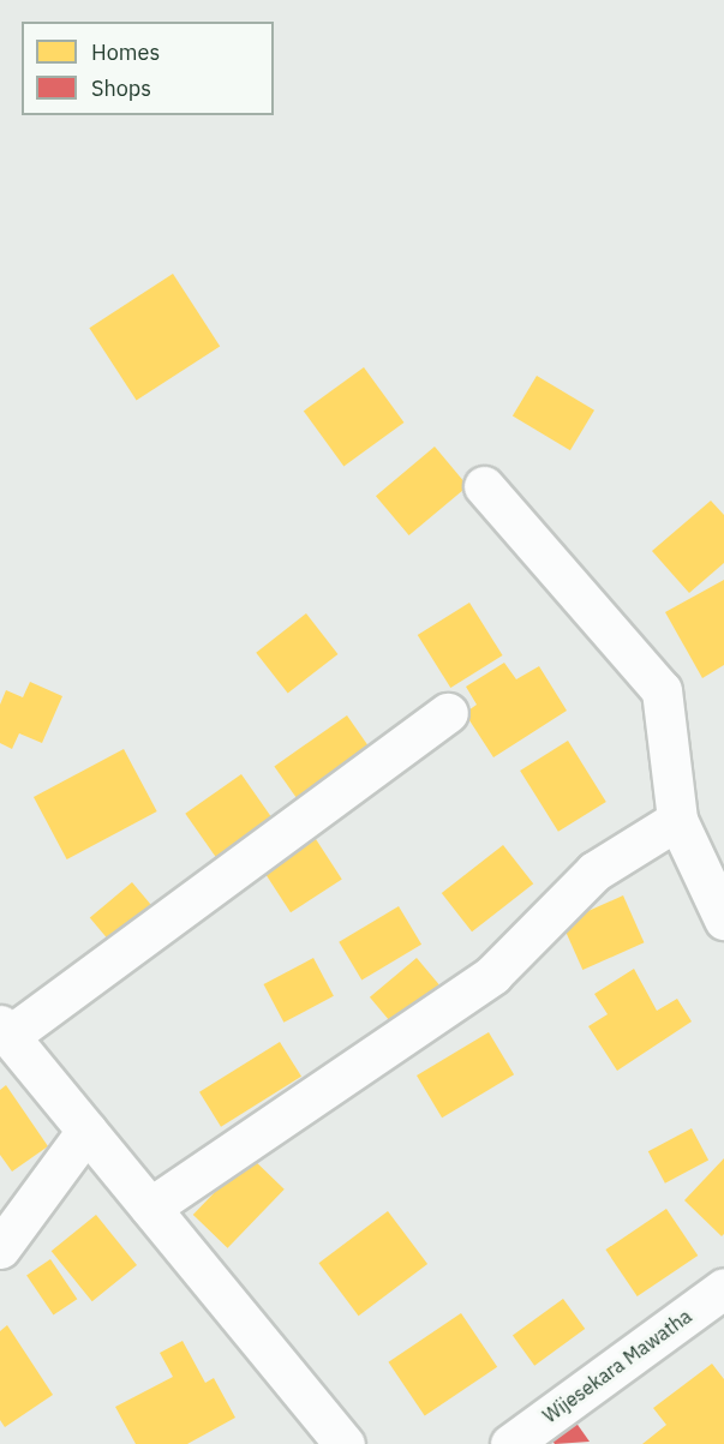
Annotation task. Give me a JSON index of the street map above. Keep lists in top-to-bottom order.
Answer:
{
  "streets": {
    "street": ["Wijesekara Mawatha"]
  },
  "legend": ["Homes", "Shops"]
}
